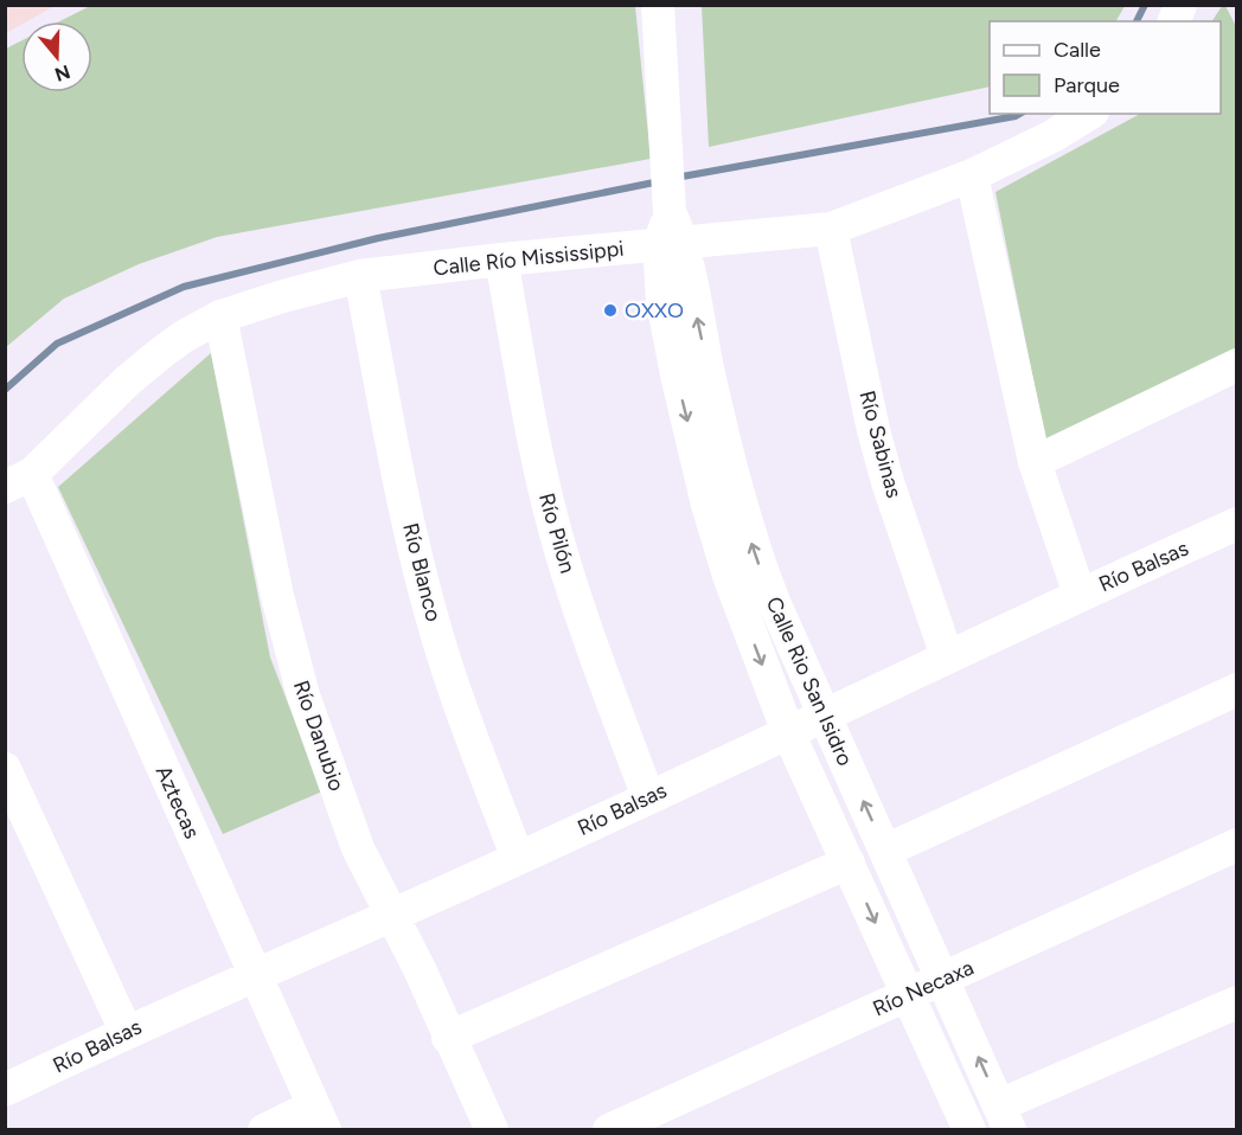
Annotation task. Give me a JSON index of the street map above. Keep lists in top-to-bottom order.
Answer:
{
  "streets": {
    "street": [
      "Calle Río Mississippi",
      "Río Sabinas",
      "Río Pilón",
      "Río Balsas",
      "Río Blanco",
      "Calle Rio San Isidro",
      "Río Danubio",
      "Aztecas",
      "Río Necaxa"
    ]
  },
  "crossings": [
    ["Calle Río Mississippi", "Río Sabinas"],
    ["Calle Río Mississippi", "Río Pilón"],
    ["Calle Río Mississippi", "Río Blanco"],
    ["Calle Río Mississippi", "Calle Rio San Isidro"],
    ["Calle Río Mississippi", "Río Danubio"],
    ["Calle Río Mississippi", "Aztecas"],
    ["Río Sabinas", "Río Balsas"],
    ["Río Pilón", "Río Balsas"],
    ["Río Balsas", "Río Blanco"],
    ["Río Balsas", "Calle Rio San Isidro"],
    ["Río Balsas", "Río Danubio"],
    ["Río Balsas", "Aztecas"],
    ["Calle Rio San Isidro", "Río Necaxa"]
  ],
  "places": ["OXXO"],
  "legend": ["Calle", "Parque"],
  "north": "bottom"
}
